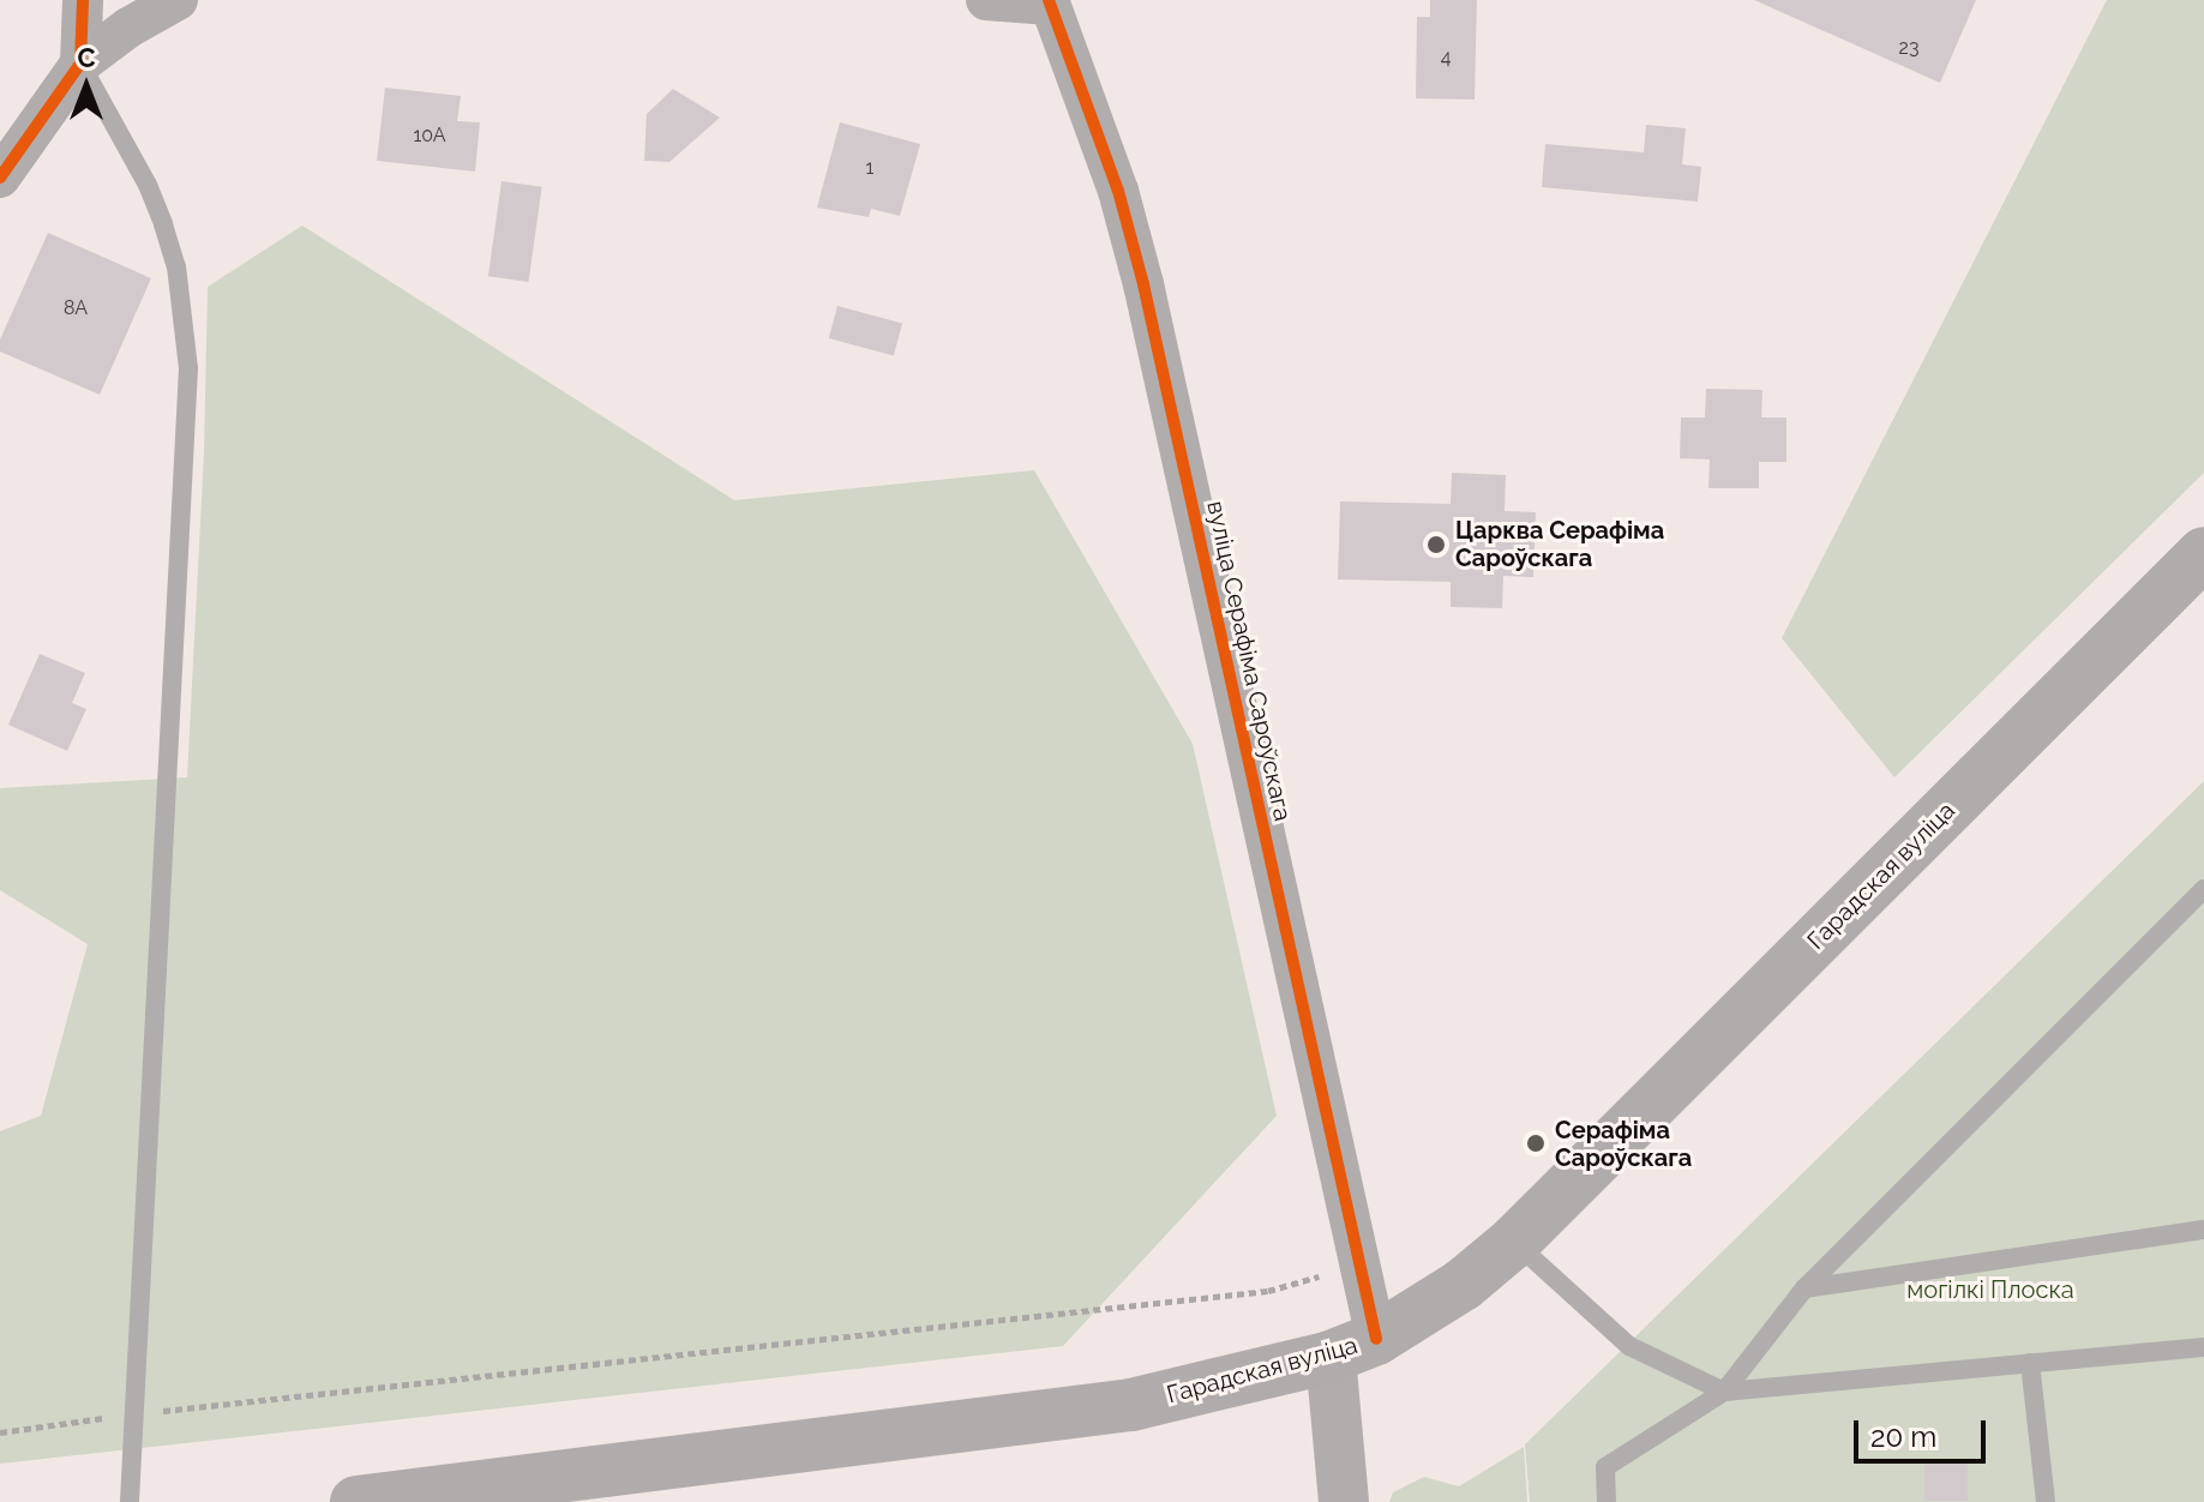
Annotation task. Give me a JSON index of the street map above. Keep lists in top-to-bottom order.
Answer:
{
  "streets": {
    "main road": ["Гарадская вуліца"],
    "street": ["вуліца Серафіма Сароўскага"]
  },
  "crossings": [
    ["вуліца Серафіма Сароўскага", "Гарадская вуліца"]
  ],
  "parks": ["могілкі Плоска"],
  "places": ["Царква Серафіма Сароўскага", "Серафіма Сароўскага"],
  "house_numbers": [
    "23",
    "4",
    "10А",
    "1",
    "8А"
  ],
  "scale_bar": "20 m",
  "north": "top"
}
